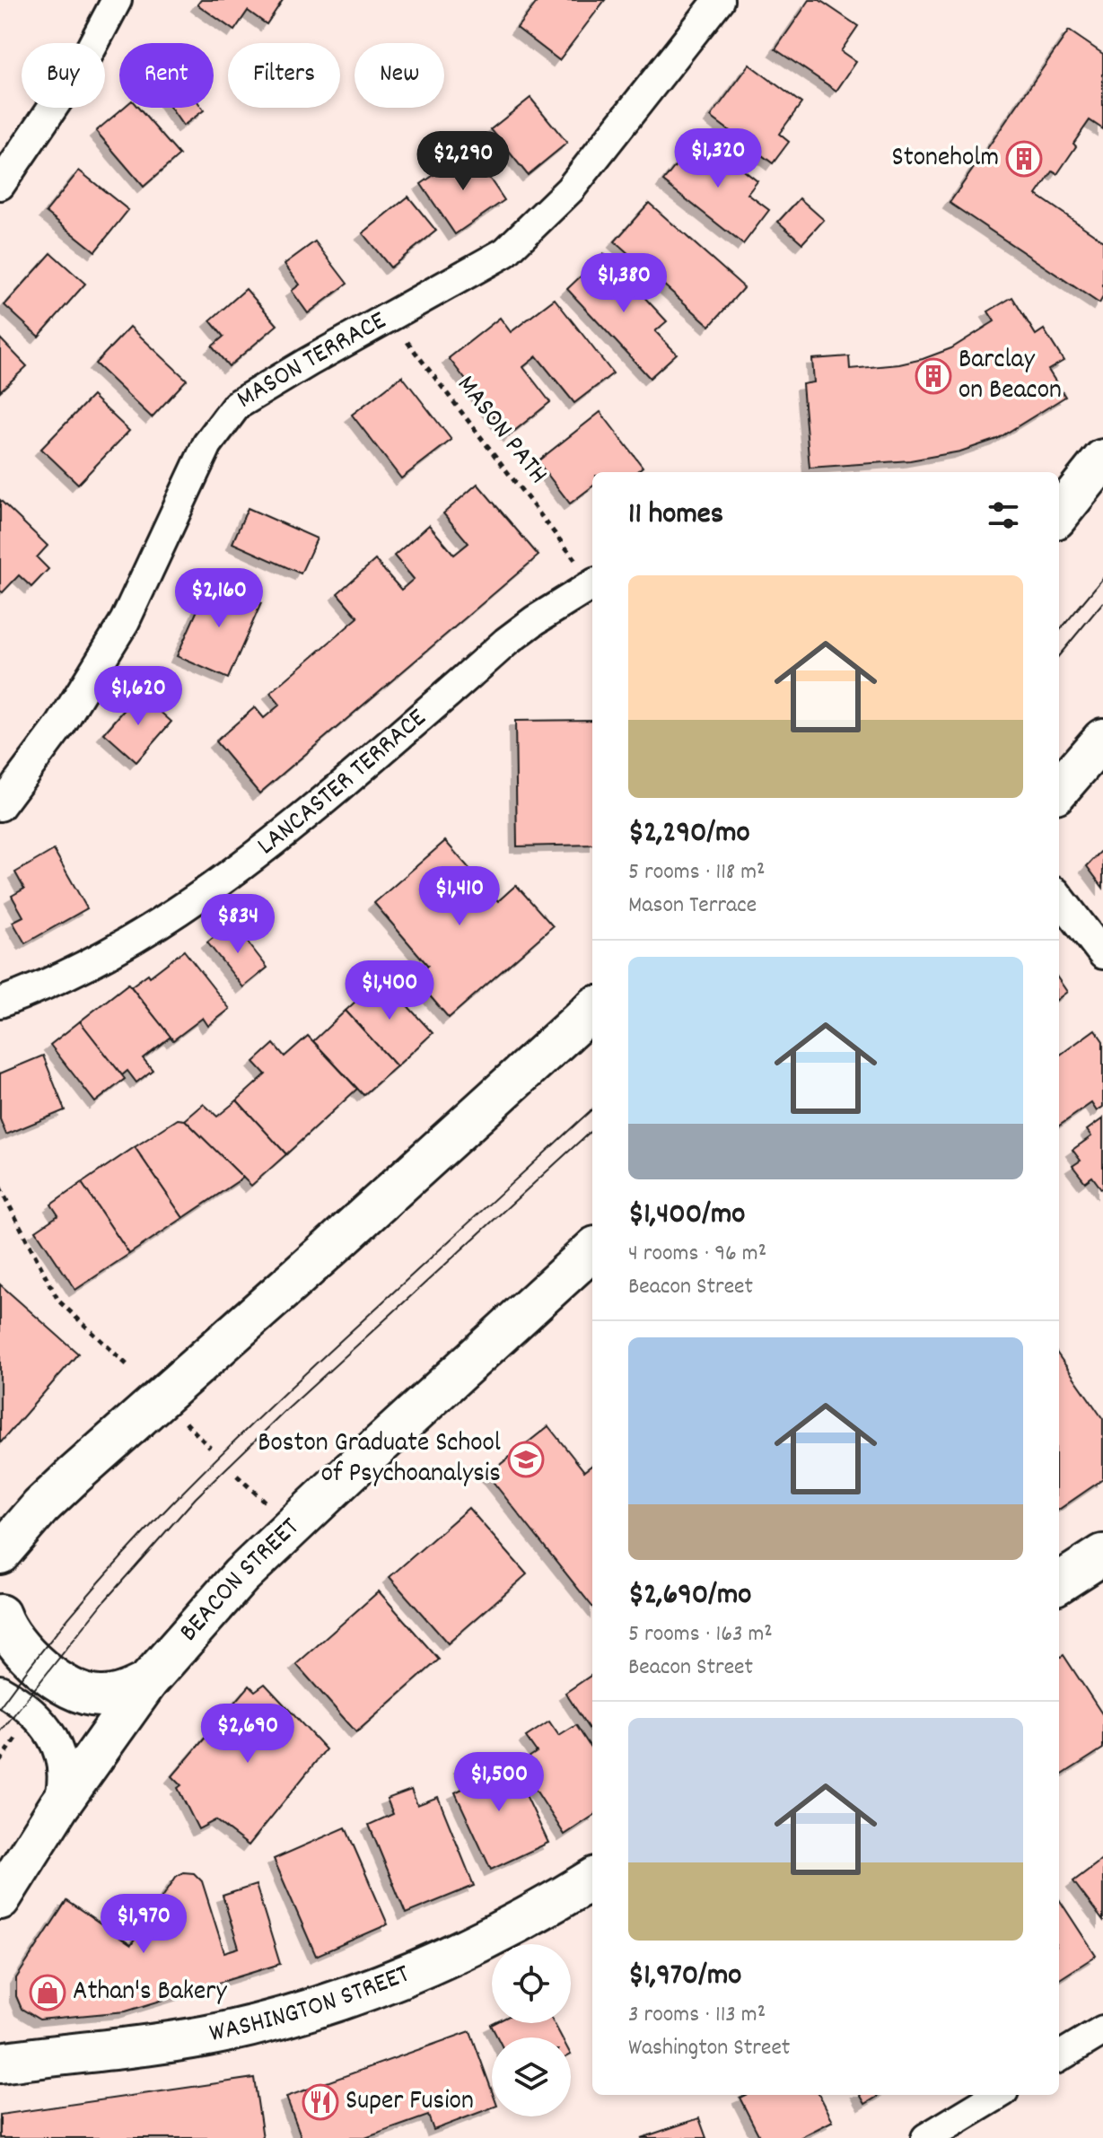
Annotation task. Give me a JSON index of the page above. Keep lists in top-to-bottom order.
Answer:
{
  "streets": {
    "main road": ["BEACON STREET", "WASHINGTON STREET"],
    "street": ["MASON TERRACE", "LANCASTER TERRACE"],
    "path": ["MASON PATH"]
  },
  "crossings": [
    ["MASON TERRACE", "MASON PATH"],
    ["MASON PATH", "LANCASTER TERRACE"]
  ],
  "places": {
    "building": ["Stoneholm", "Barclay on Beacon"],
    "school or university": ["Boston Graduate School of Psychoanalysis"],
    "shop": ["Athan's Bakery"],
    "restaurant": ["Super Fusion"]
  },
  "page": {
    "chip": [
      "Buy",
      "Rent",
      "Filters",
      "New"
    ],
    "price": [
      "$1,320",
      "$2,290",
      "$1,380",
      "$2,160",
      "$1,620",
      "$1,410",
      "$834",
      "$1,400",
      "$2,690",
      "$1,500",
      "$1,970"
    ],
    "heading": "11 homes",
    "list": [
      {
        "name": "$2,290/mo",
        "note": "5 rooms · 118 m² · Mason Terrace"
      },
      {
        "name": "$1,400/mo",
        "note": "4 rooms · 96 m² · Beacon Street"
      },
      {
        "name": "$2,690/mo",
        "note": "5 rooms · 163 m² · Beacon Street"
      },
      {
        "name": "$1,970/mo",
        "note": "3 rooms · 113 m² · Washington Street"
      }
    ]
  }
}
